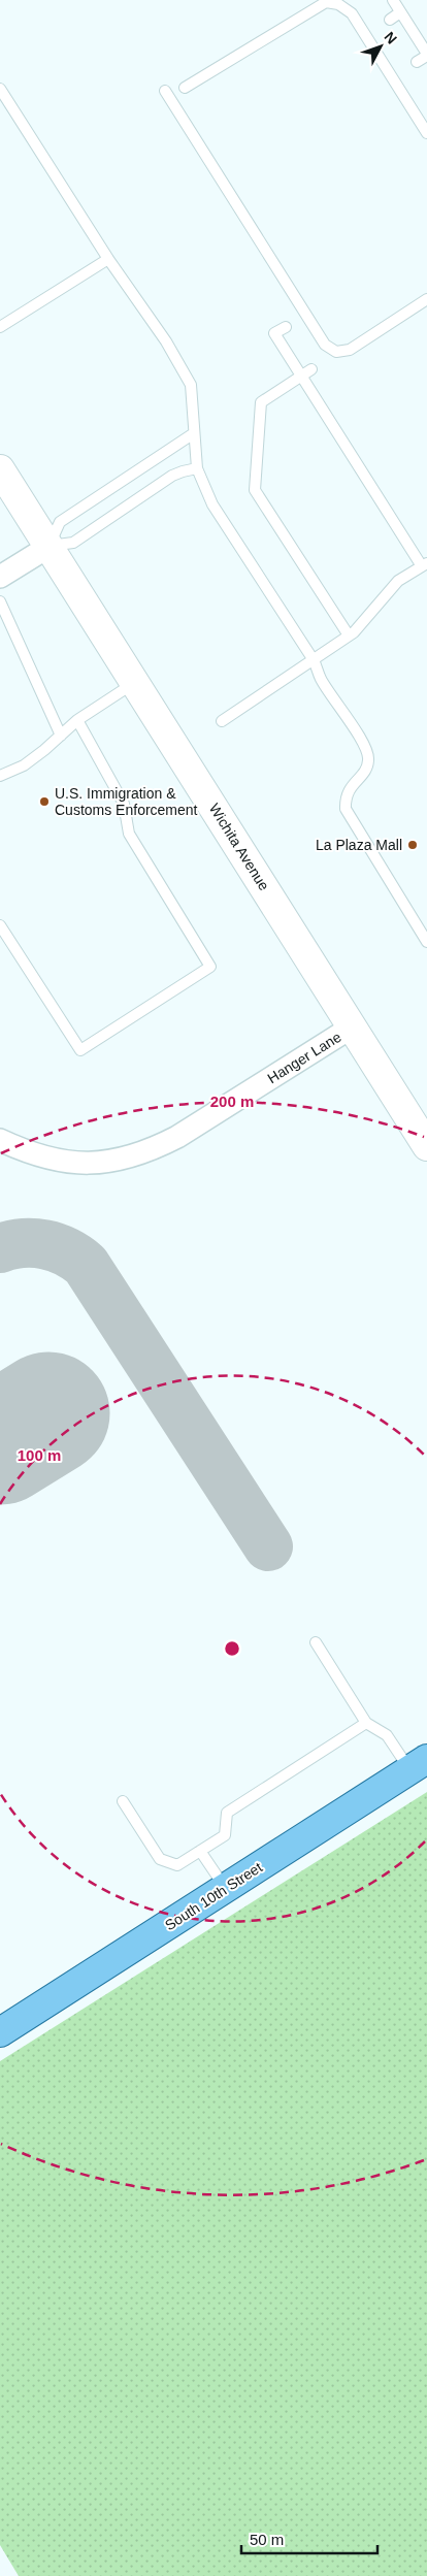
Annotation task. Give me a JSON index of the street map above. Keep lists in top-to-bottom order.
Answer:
{
  "streets": {
    "main road": ["Wichita Avenue", "South 10th Street"],
    "street": ["Hanger Lane"]
  },
  "crossings": [
    ["Wichita Avenue", "Hanger Lane"]
  ],
  "places": ["U.S. Immigration & Customs Enforcement", "La Plaza Mall"],
  "scale_bar": "50 m",
  "north": "top right",
  "rings": ["200 m", "100 m"]
}
